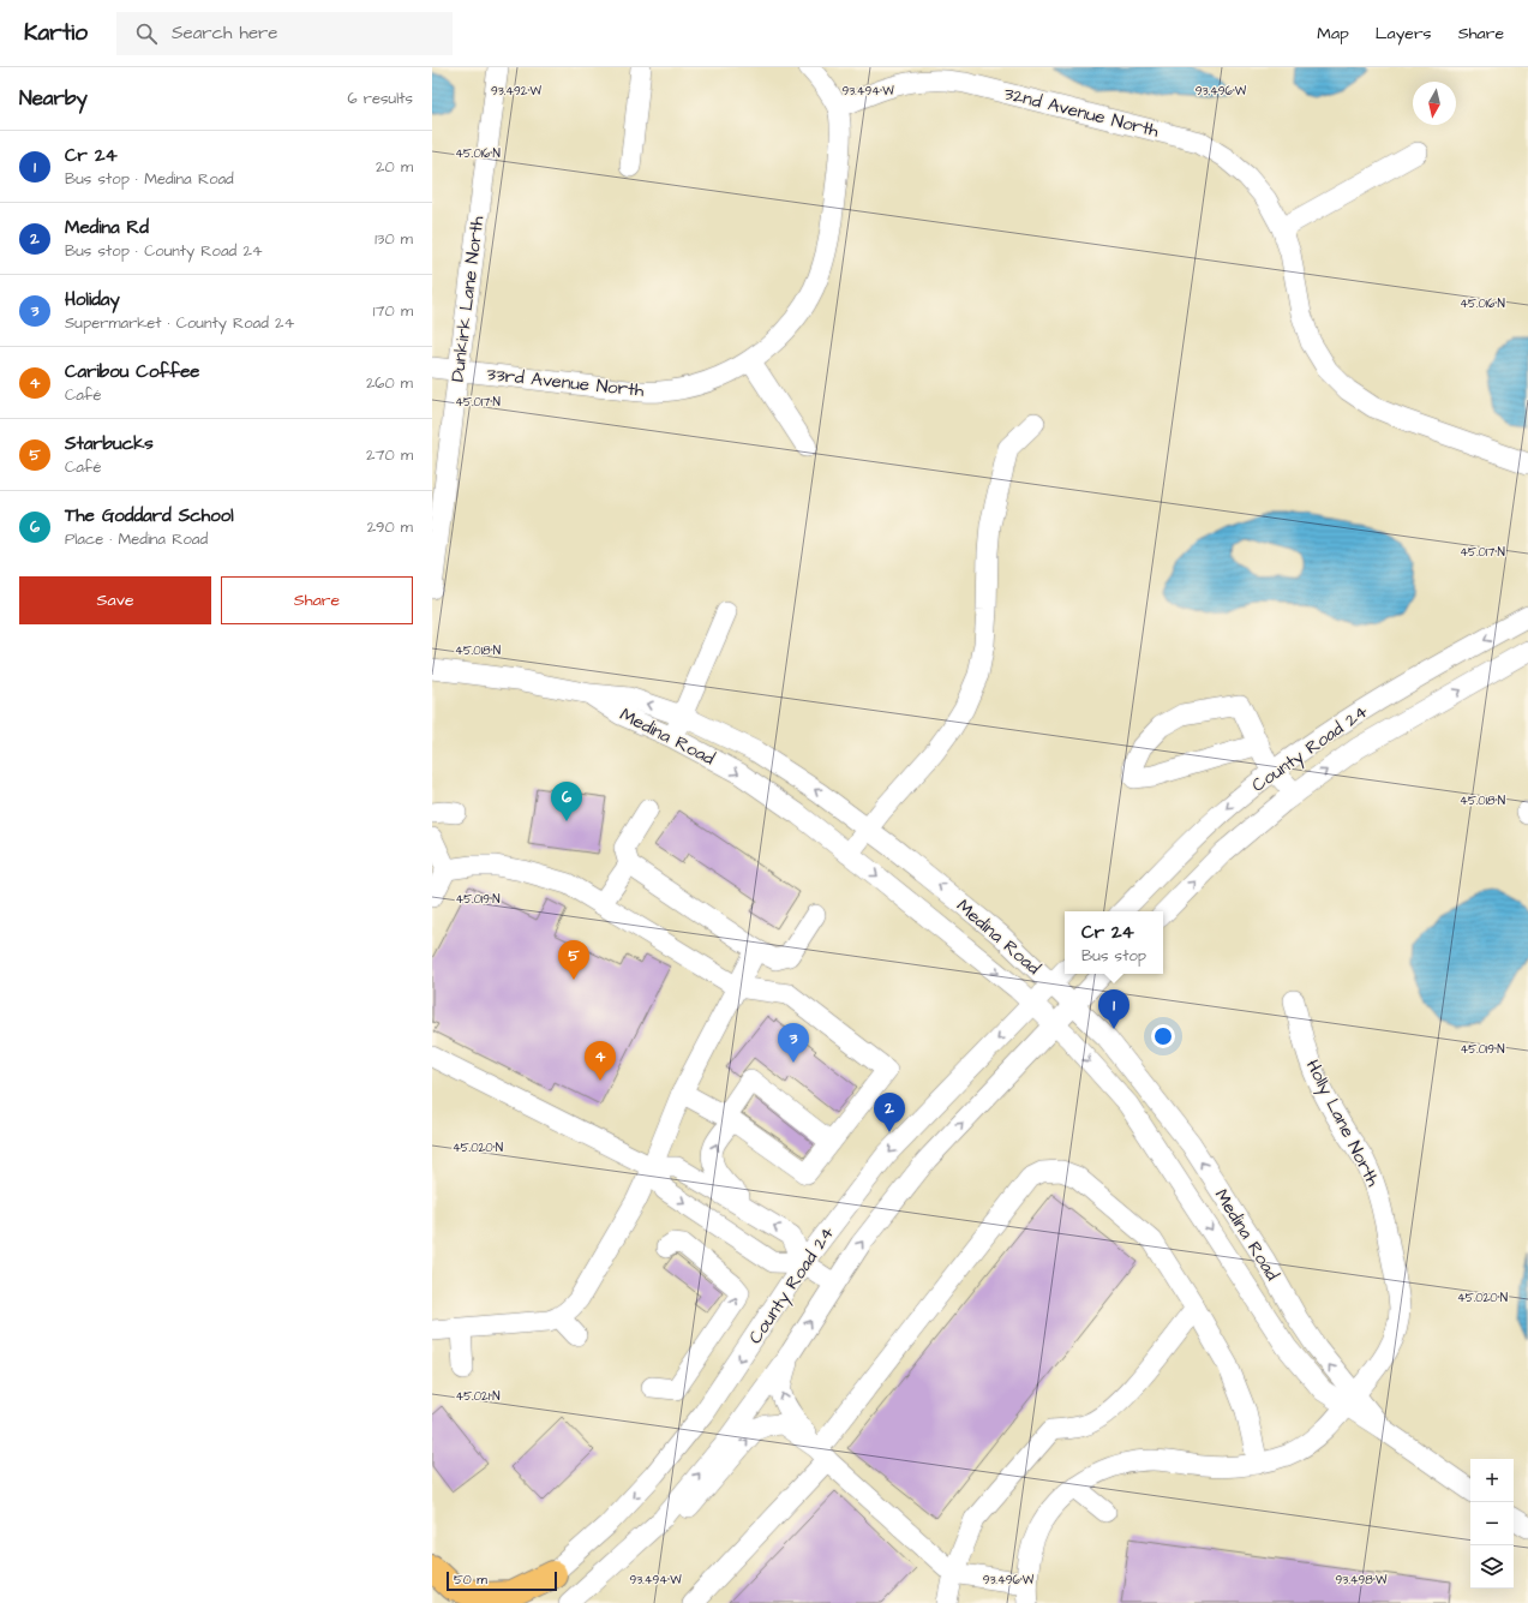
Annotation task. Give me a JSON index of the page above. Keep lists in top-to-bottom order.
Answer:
{
  "streets": {
    "street": [
      "32nd Avenue North",
      "Dunkirk Lane North",
      "33rd Avenue North",
      "Medina Road",
      "County Road 24",
      "Holly Lane North"
    ]
  },
  "crossings": [
    ["32nd Avenue North", "33rd Avenue North"],
    ["Dunkirk Lane North", "33rd Avenue North"],
    ["Medina Road", "County Road 24"],
    ["Medina Road", "Holly Lane North"]
  ],
  "scale_bar": "50 m",
  "north": "bottom",
  "page": {
    "header": "Kartio",
    "search": "Search here",
    "nav": ["Map", "Layers", "Share"],
    "heading": ["Nearby", "6 results"],
    "list": [
      {
        "mark": "1",
        "name": "Cr 24",
        "note": "Bus stop · Medina Road",
        "value": "20 m"
      },
      {
        "mark": "2",
        "name": "Medina Rd",
        "note": "Bus stop · County Road 24",
        "value": "130 m"
      },
      {
        "mark": "3",
        "name": "Holiday",
        "note": "Supermarket · County Road 24",
        "value": "170 m"
      },
      {
        "mark": "4",
        "name": "Caribou Coffee",
        "note": "Café",
        "value": "260 m"
      },
      {
        "mark": "5",
        "name": "Starbucks",
        "note": "Café",
        "value": "270 m"
      },
      {
        "mark": "6",
        "name": "The Goddard School",
        "note": "Place · Medina Road",
        "value": "290 m"
      }
    ],
    "buttons": ["Save", "Share"],
    "pins": [
      "6",
      "5",
      "1",
      "3",
      "4",
      "2"
    ],
    "popup": ["Cr 24", "Bus stop"],
    "map_buttons": ["+", "−"],
    "scale": "50 m"
  },
  "coordinates": [
    "93.492°W",
    "93.494°W",
    "93.496°W",
    "45.016°N",
    "45.017°N",
    "45.018°N",
    "45.019°N",
    "45.020°N",
    "45.021°N",
    "93.498°W"
  ]
}
